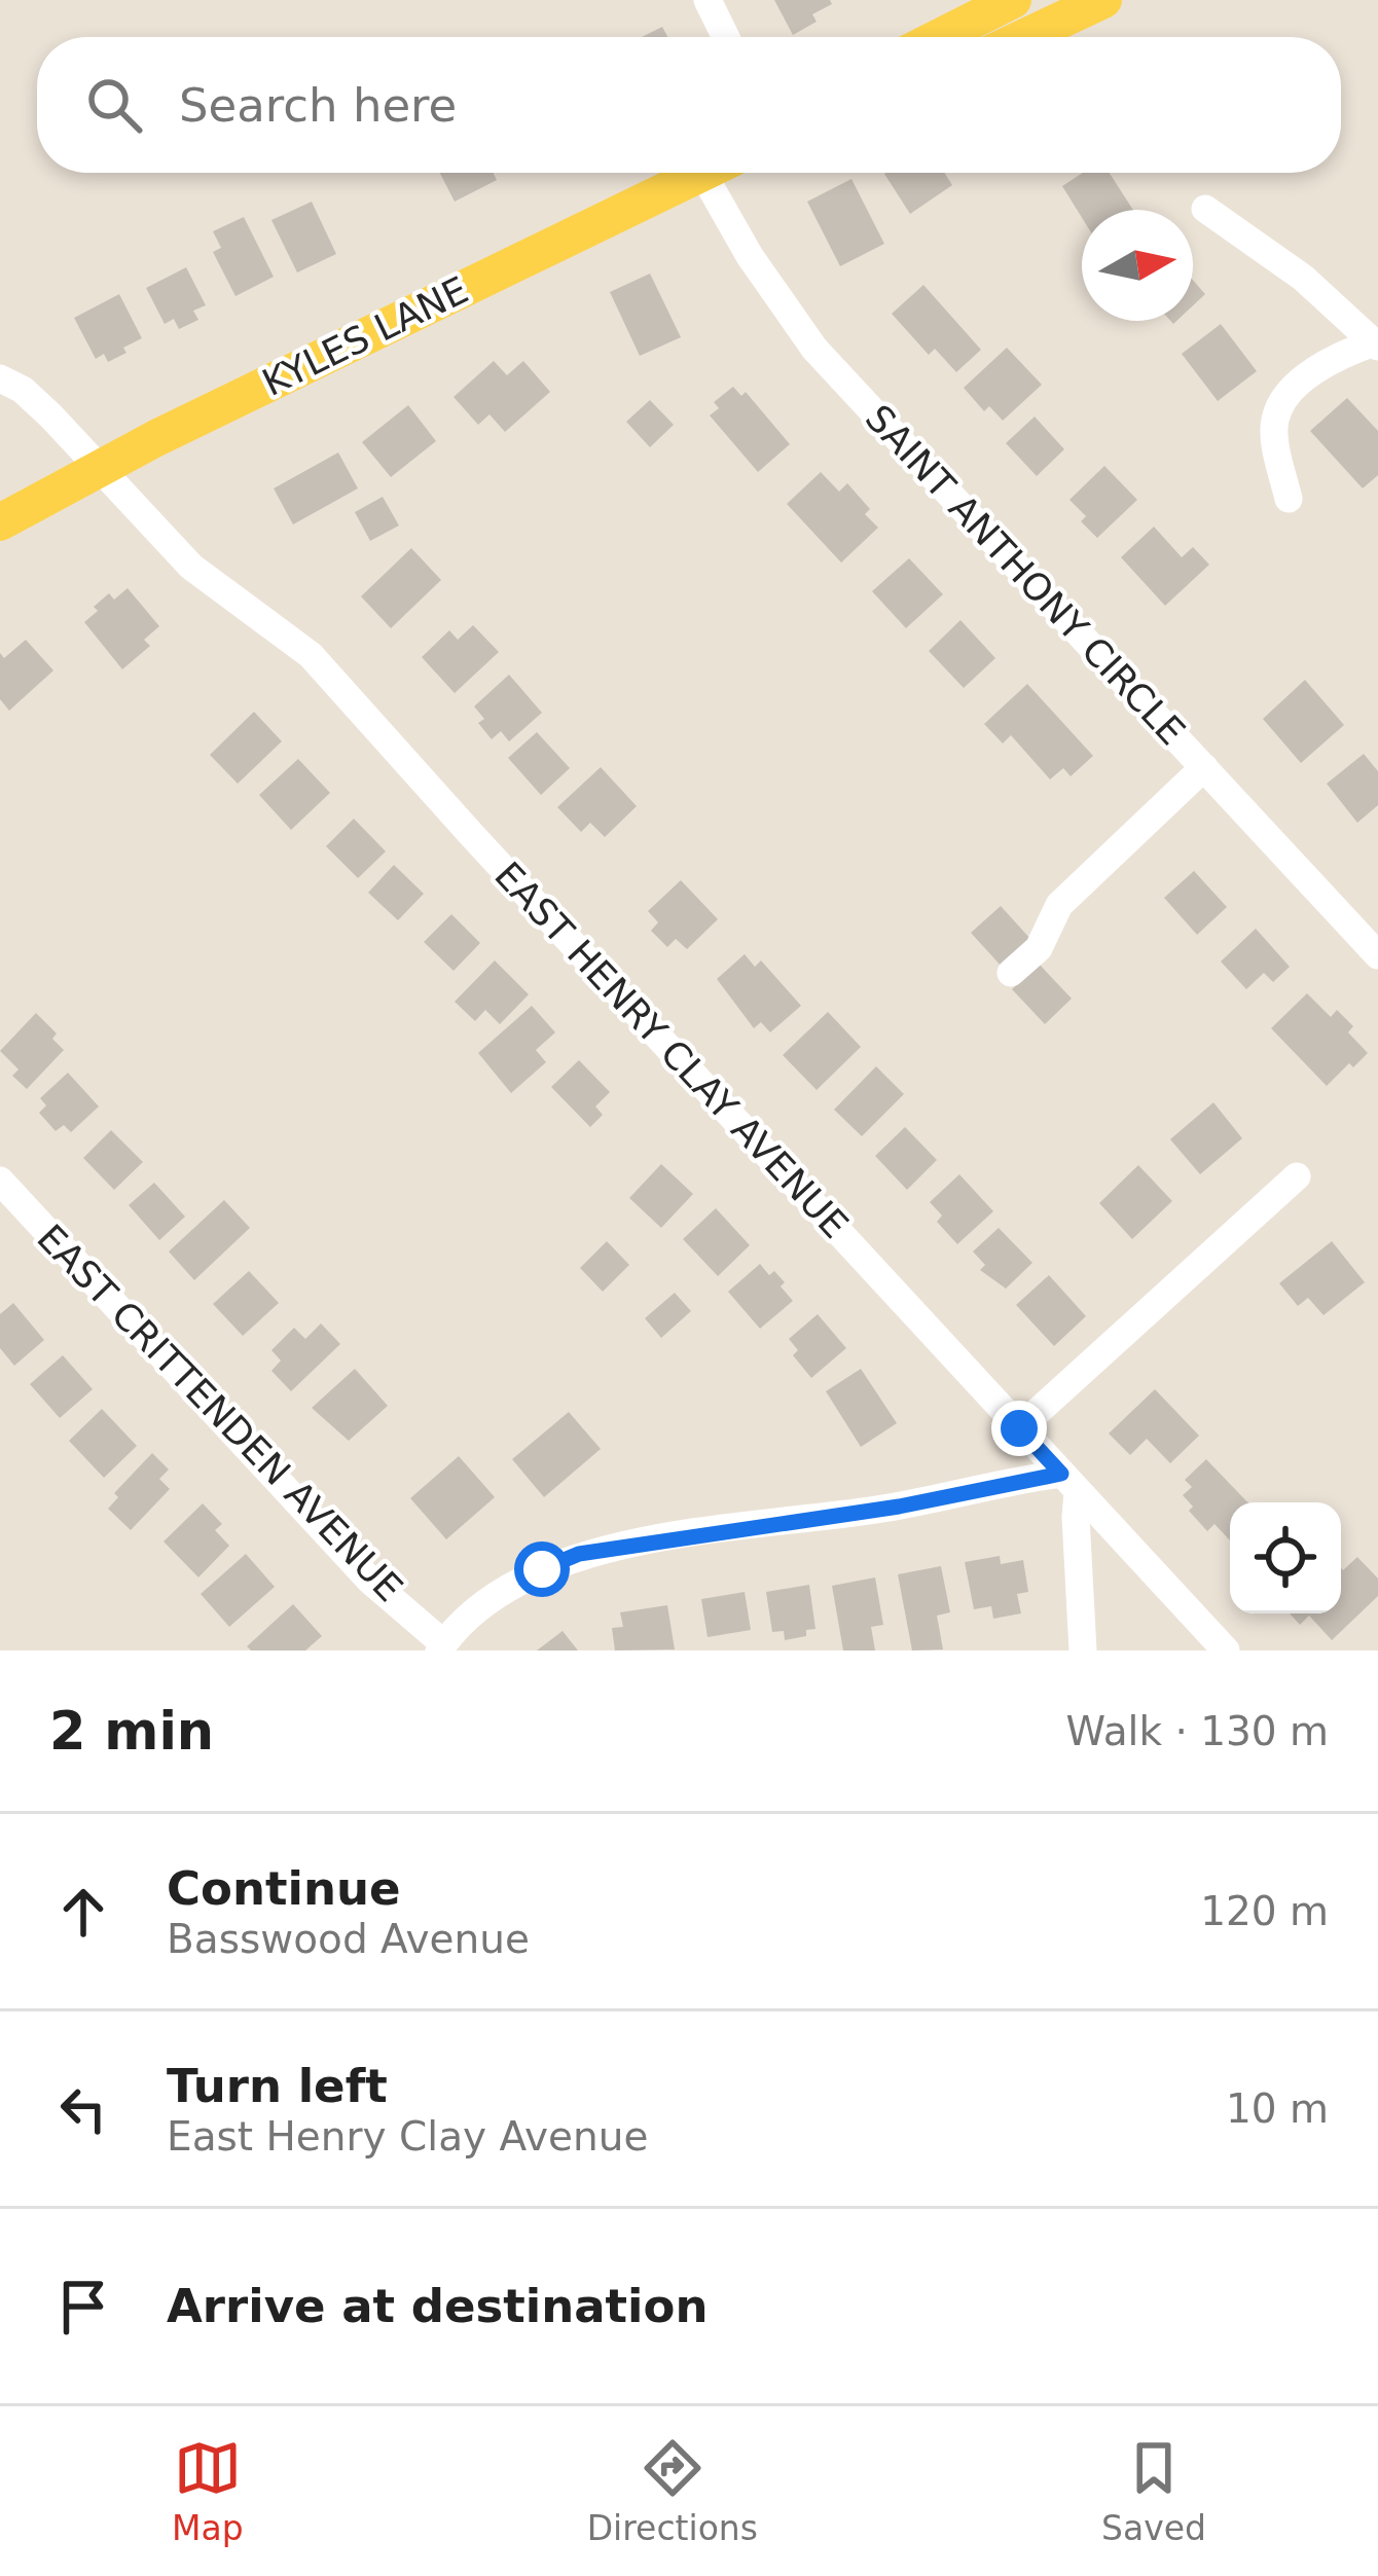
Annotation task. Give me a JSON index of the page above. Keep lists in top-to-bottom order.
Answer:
{
  "streets": {
    "main road": ["KYLES LANE"],
    "street": ["SAINT ANTHONY CIRCLE", "EAST HENRY CLAY AVENUE", "EAST CRITTENDEN AVENUE"]
  },
  "crossings": [
    ["KYLES LANE", "EAST HENRY CLAY AVENUE"]
  ],
  "north": "right",
  "page": {
    "search": "Search here",
    "heading": ["2 min", "Walk · 130 m"],
    "list": [
      ["Continue", "Basswood Avenue", "120 m"],
      ["Turn left", "East Henry Clay Avenue", "10 m"],
      "Arrive at destination"
    ],
    "nav": ["Map", "Directions", "Saved"]
  }
}
